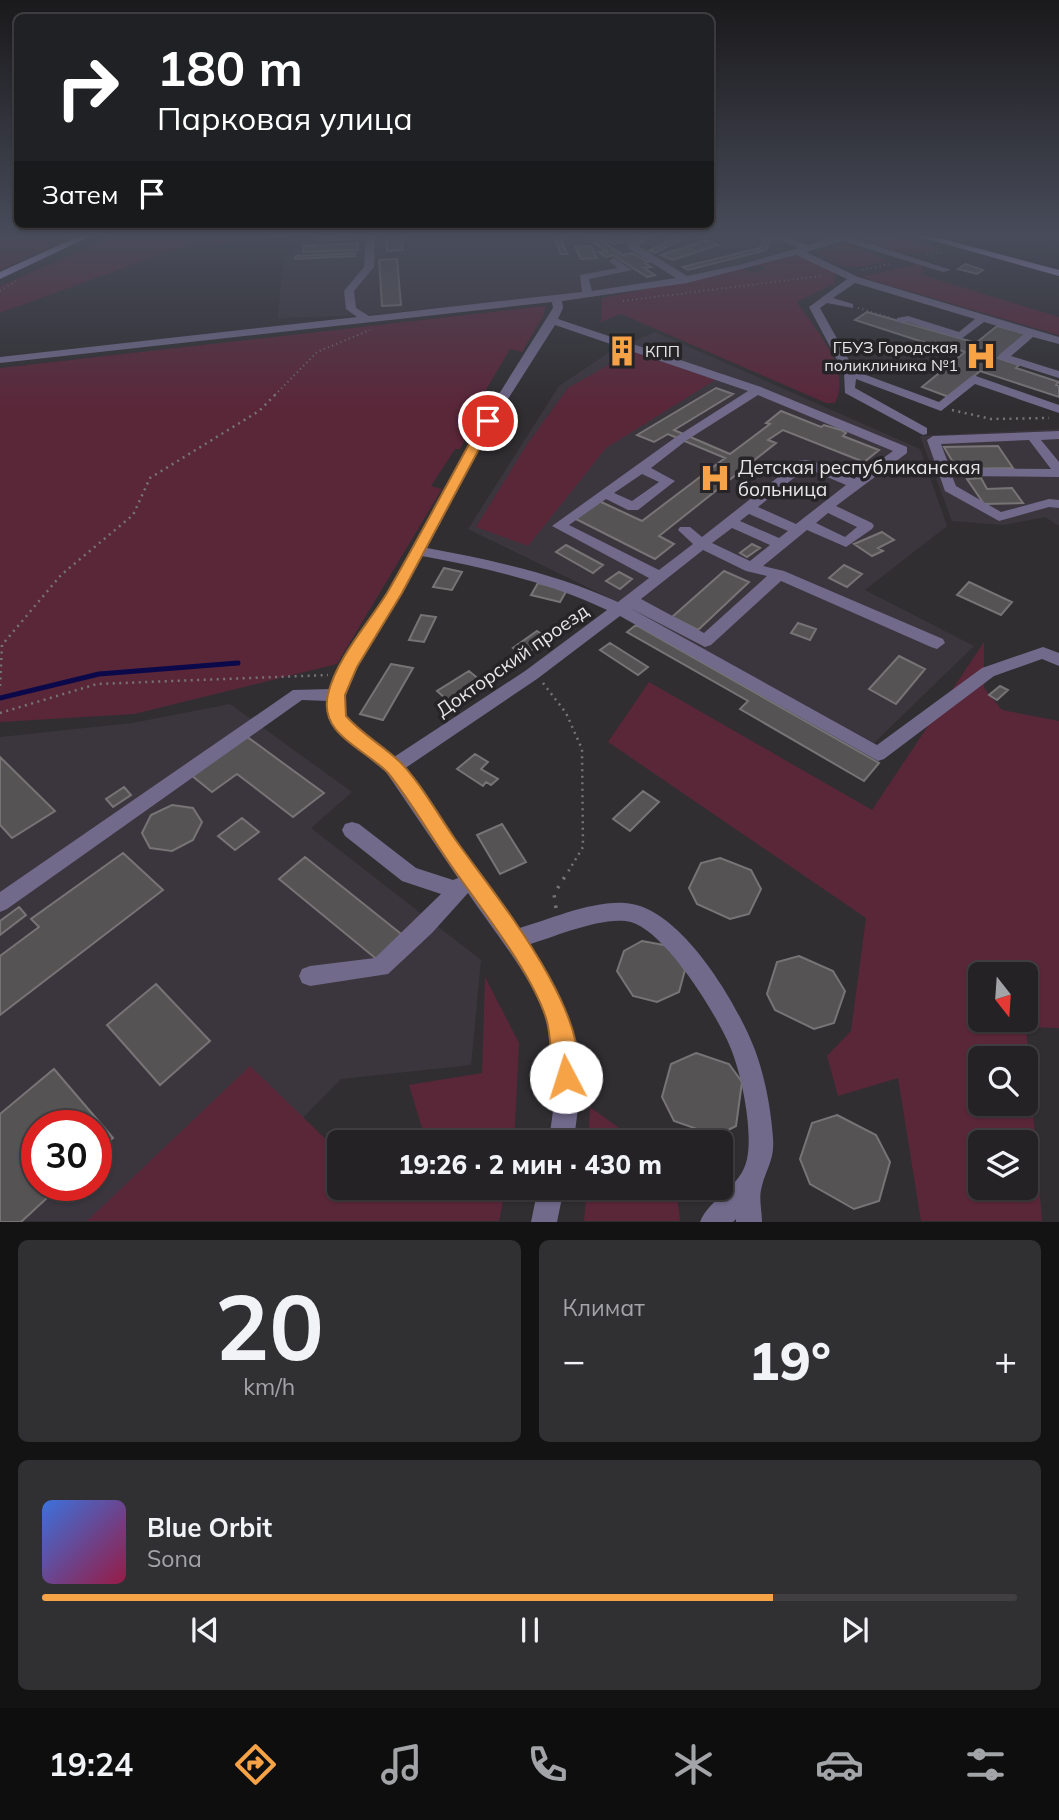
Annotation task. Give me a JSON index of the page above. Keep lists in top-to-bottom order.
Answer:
{
  "streets": {
    "street": ["Докторский проезд"]
  },
  "places": {
    "building": ["КПП"],
    "hospital": ["ГБУЗ Городская поликлиника №1", "Детская республиканская больница"]
  },
  "north": "bottom",
  "page": {
    "turn": ["180 m", "Парковая улица"],
    "then": "Затем",
    "limit": "30",
    "trip": "19:26 · 2 мин · 430 m",
    "tile": [
      ["20", "km/h"],
      "Климат"
    ],
    "heat": ["−", "19°", "+"],
    "song": ["Blue Orbit", "Sona"],
    "tabs": "19:24"
  }
}
